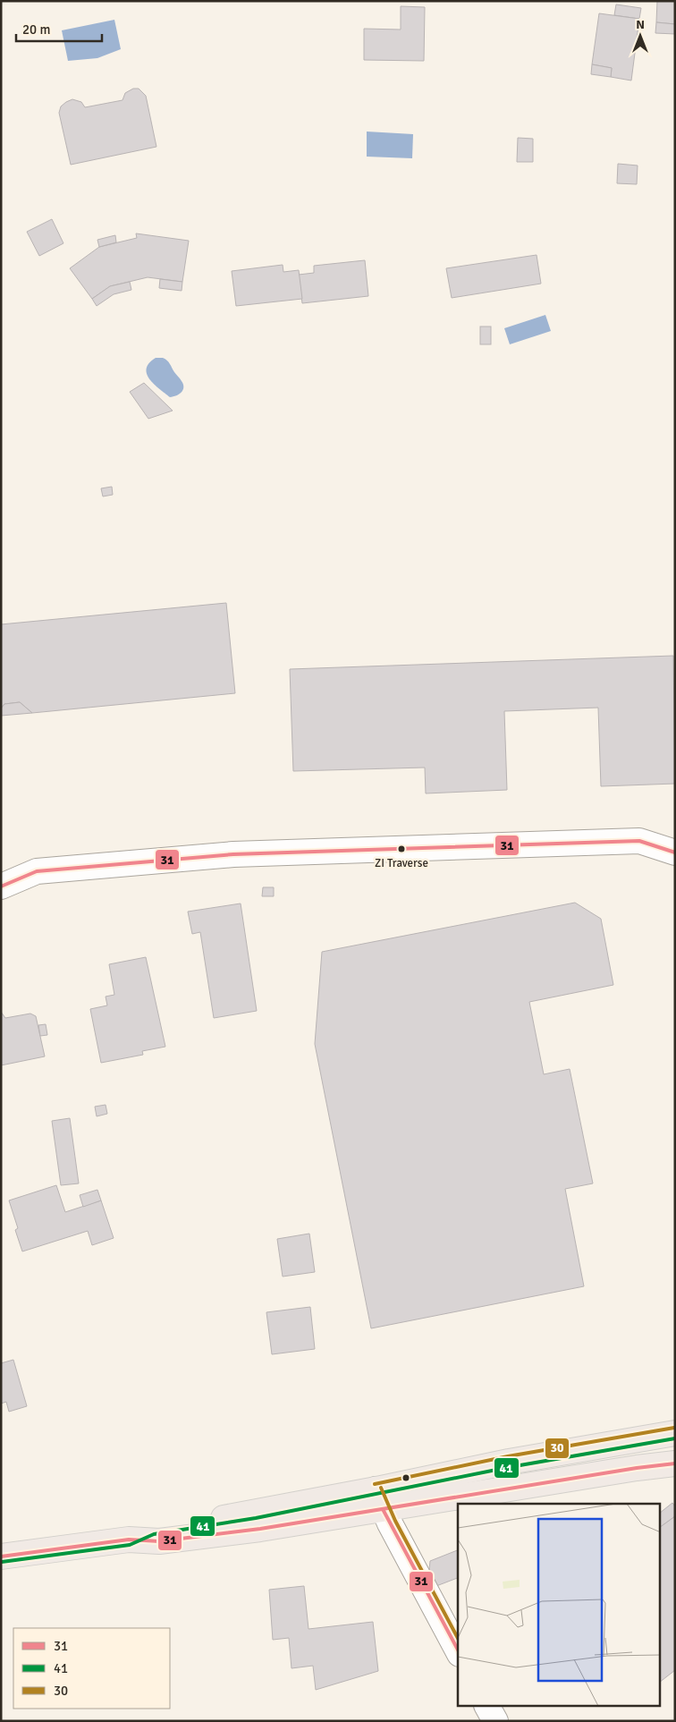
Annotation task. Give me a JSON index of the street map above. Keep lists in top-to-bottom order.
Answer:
{
  "places": ["ZI Traverse"],
  "lines": ["transit line 31", "transit line 30", "transit line 41"],
  "legend": ["31", "41", "30"],
  "scale_bar": "20 m",
  "north": "top"
}
